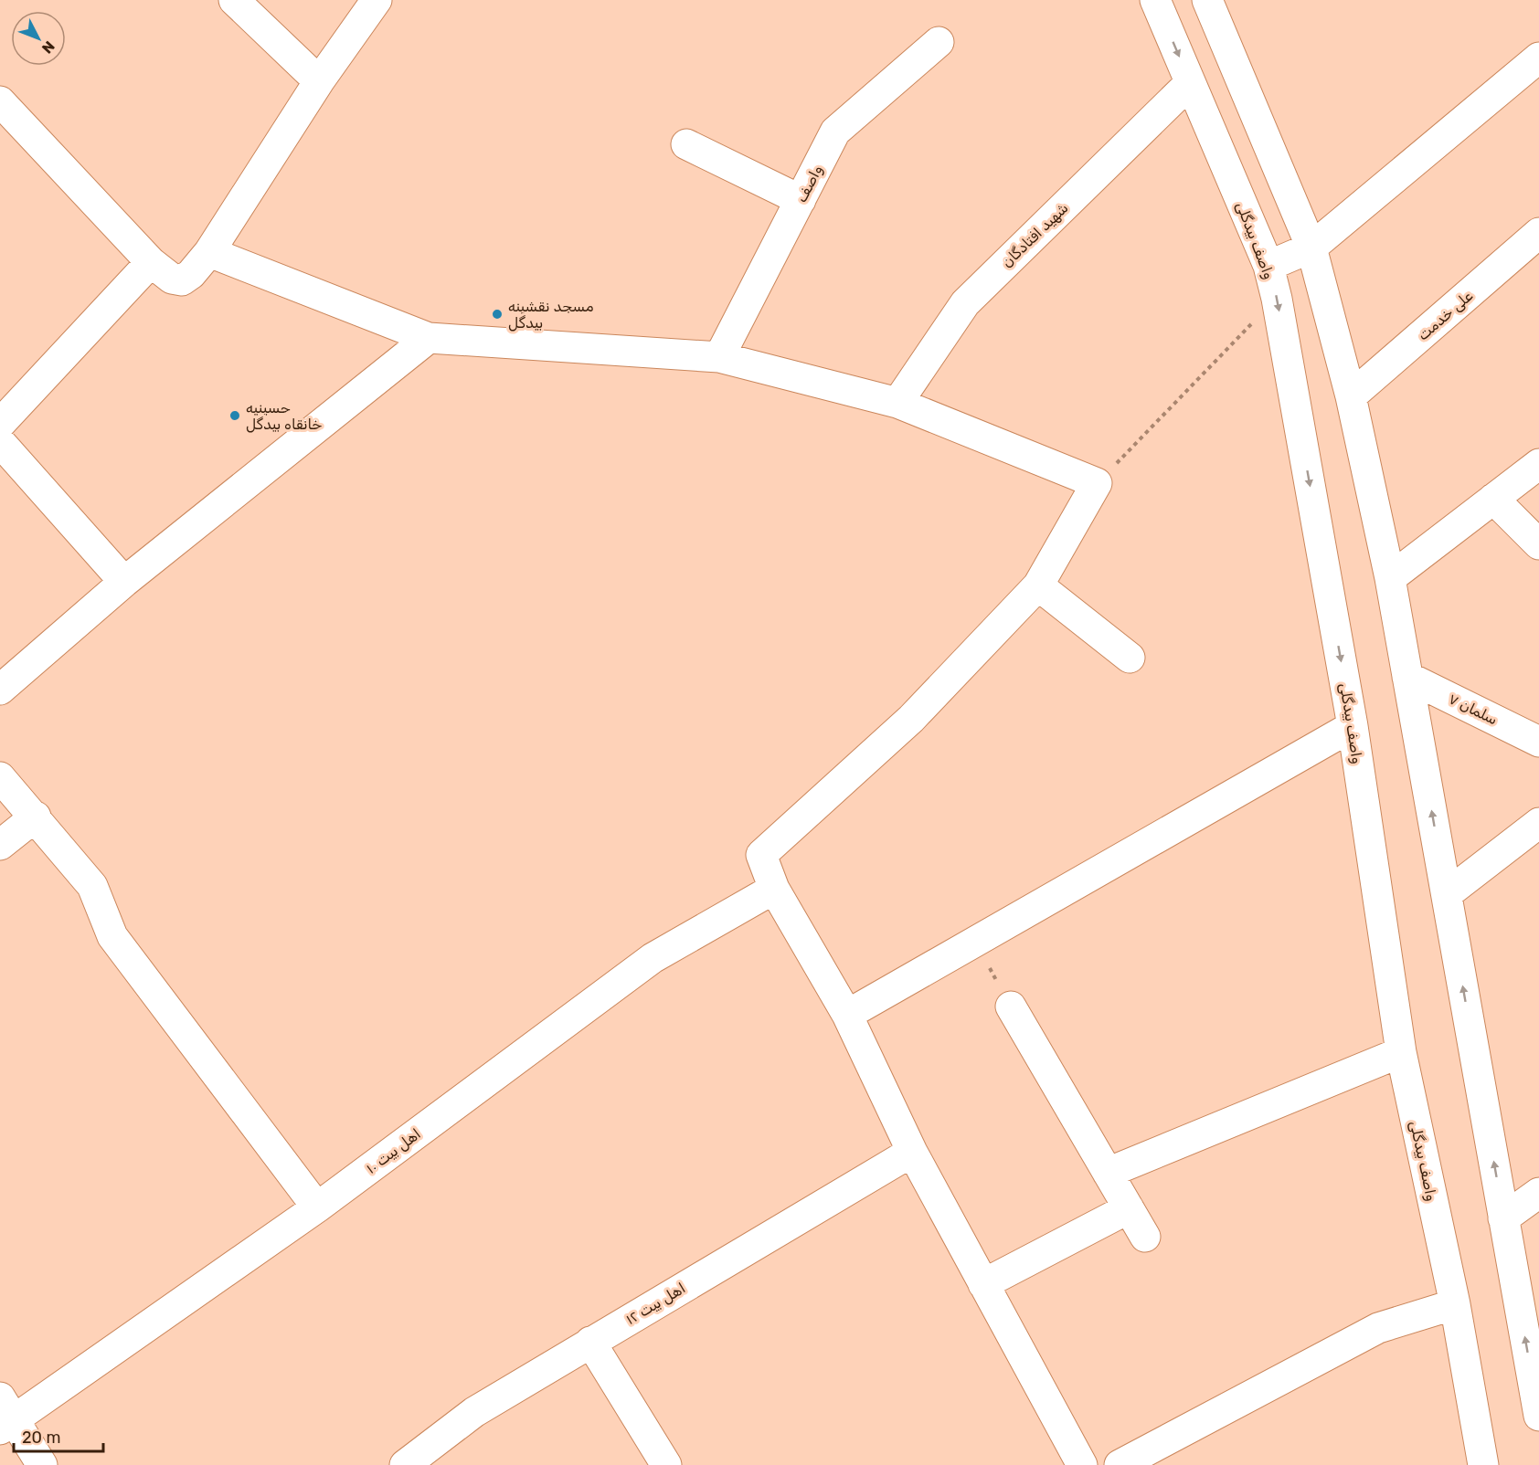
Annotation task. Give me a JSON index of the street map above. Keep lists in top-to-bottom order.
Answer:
{
  "streets": {
    "street": [
      "واصف",
      "شهید افتادگان",
      "واصف بیدگلی",
      "علی خدمت",
      "سلمان ۷",
      "اهل بیت ۱۰",
      "اهل بیت ۱۲"
    ]
  },
  "crossings": [
    ["شهید افتادگان", "واصف بیدگلی"]
  ],
  "places": ["مسجد نقشینه بیدگل", "حسینیه خانقاه بیدگل"],
  "scale_bar": "20 m",
  "north": "bottom right"
}
